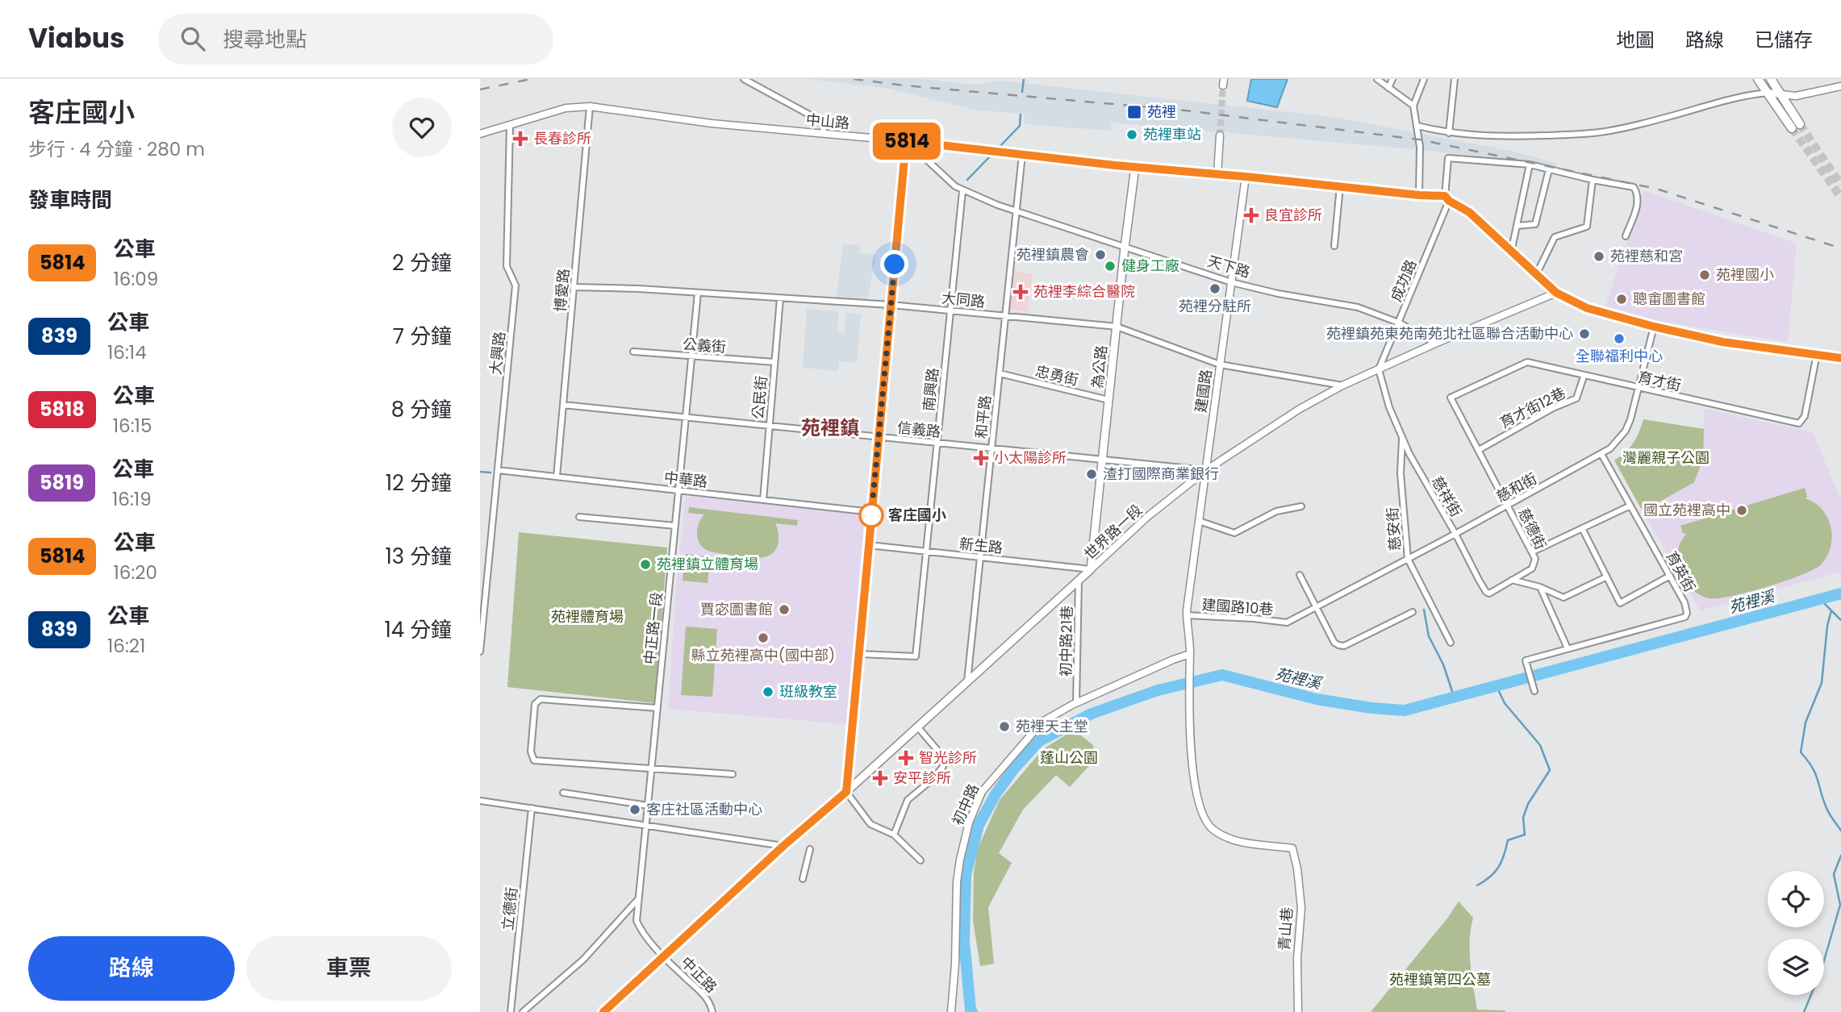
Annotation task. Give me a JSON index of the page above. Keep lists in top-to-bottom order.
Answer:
{
  "streets": {
    "main road": ["為公路", "世界路一段"],
    "street": [
      "中山路",
      "天下路",
      "成功路",
      "博愛路",
      "大同路",
      "公義街",
      "大興路",
      "忠勇街",
      "育才街",
      "南興路",
      "建國路",
      "公民街",
      "育才街12巷",
      "和平路",
      "信義路",
      "中華路",
      "慈和街",
      "慈祥街",
      "慈安街",
      "慈德街",
      "新生路",
      "育英街",
      "建國路10巷",
      "中正路一段",
      "初中路21巷",
      "初中路",
      "立德街",
      "青山巷",
      "中正路"
    ]
  },
  "crossings": [
    ["中山路", "天下路"],
    ["中山路", "成功路"],
    ["中山路", "博愛路"],
    ["中山路", "大興路"],
    ["中山路", "為公路"],
    ["中山路", "建國路"],
    ["中山路", "和平路"],
    ["天下路", "成功路"],
    ["天下路", "為公路"],
    ["天下路", "南興路"],
    ["天下路", "建國路"],
    ["天下路", "和平路"],
    ["天下路", "世界路一段"],
    ["成功路", "慈祥街"],
    ["成功路", "世界路一段"],
    ["博愛路", "大同路"],
    ["博愛路", "信義路"],
    ["博愛路", "中華路"],
    ["大同路", "為公路"],
    ["大同路", "南興路"],
    ["大同路", "建國路"],
    ["大同路", "公民街"],
    ["大同路", "和平路"],
    ["大同路", "世界路一段"],
    ["大同路", "中正路一段"],
    ["公義街", "公民街"],
    ["公義街", "中正路一段"],
    ["大興路", "中華路"],
    ["為公路", "忠勇街"],
    ["為公路", "信義路"],
    ["為公路", "世界路一段"],
    ["為公路", "新生路"],
    ["忠勇街", "和平路"],
    ["育才街", "育才街12巷"],
    ["育才街", "慈和街"],
    ["育才街", "慈德街"],
    ["南興路", "信義路"],
    ["南興路", "新生路"],
    ["建國路", "信義路"],
    ["建國路", "世界路一段"],
    ["建國路", "建國路10巷"],
    ["建國路", "初中路"],
    ["建國路", "青山巷"],
    ["公民街", "信義路"],
    ["公民街", "中華路"],
    ["育才街12巷", "慈德街"],
    ["和平路", "信義路"],
    ["和平路", "世界路一段"],
    ["和平路", "新生路"],
    ["信義路", "世界路一段"],
    ["信義路", "中正路一段"],
    ["中華路", "中正路一段"],
    ["慈和街", "慈祥街"],
    ["慈和街", "慈安街"],
    ["慈和街", "慈德街"],
    ["慈和街", "育英街"],
    ["慈和街", "建國路10巷"],
    ["慈祥街", "慈安街"],
    ["慈祥街", "慈德街"],
    ["慈祥街", "世界路一段"],
    ["世界路一段", "新生路"],
    ["世界路一段", "中正路一段"],
    ["世界路一段", "初中路21巷"],
    ["世界路一段", "中正路"],
    ["中正路一段", "中正路"],
    ["初中路21巷", "初中路"]
  ],
  "districts": ["苑裡鎮"],
  "water": ["苑裡溪"],
  "parks": [
    "灣麗親子公園",
    "苑裡體育場",
    "蓬山公園",
    "苑裡鎮第四公墓"
  ],
  "places": {
    "transit": ["苑裡"],
    "other": [
      "苑裡車站",
      "苑裡鎮農會",
      "苑裡慈和宮",
      "健身工廠",
      "苑裡國小",
      "苑裡分駐所",
      "聰畬圖書館",
      "苑裡鎮苑東苑南苑北社區聯合活動中心",
      "全聯福利中心",
      "渣打國際商業銀行",
      "國立苑裡高中",
      "客庄國小",
      "苑裡鎮立體育場",
      "賈宓圖書館",
      "縣立苑裡高中(國中部)",
      "班級教室",
      "苑裡天主堂",
      "客庄社區活動中心"
    ],
    "health": [
      "長春診所",
      "良宜診所",
      "苑裡李綜合醫院",
      "小太陽診所",
      "智光診所",
      "安平診所"
    ]
  },
  "lines": ["bus line 5814"],
  "page": {
    "header": "Viabus",
    "search": "搜尋地點",
    "nav": ["地圖", "路線", "已儲存"],
    "heading": [
      ["客庄國小", "步行 · 4 分鐘 · 280 m"],
      "發車時間"
    ],
    "on_map": "5814",
    "list": [
      {
        "mark": "5814",
        "name": "公車",
        "note": "16:09",
        "value": "2 分鐘"
      },
      {
        "mark": "839",
        "name": "公車",
        "note": "16:14",
        "value": "7 分鐘"
      },
      {
        "mark": "5818",
        "name": "公車",
        "note": "16:15",
        "value": "8 分鐘"
      },
      {
        "mark": "5819",
        "name": "公車",
        "note": "16:19",
        "value": "12 分鐘"
      },
      {
        "mark": "5814",
        "name": "公車",
        "note": "16:20",
        "value": "13 分鐘"
      },
      {
        "mark": "839",
        "name": "公車",
        "note": "16:21",
        "value": "14 分鐘"
      }
    ],
    "buttons": ["路線", "車票"]
  }
}
